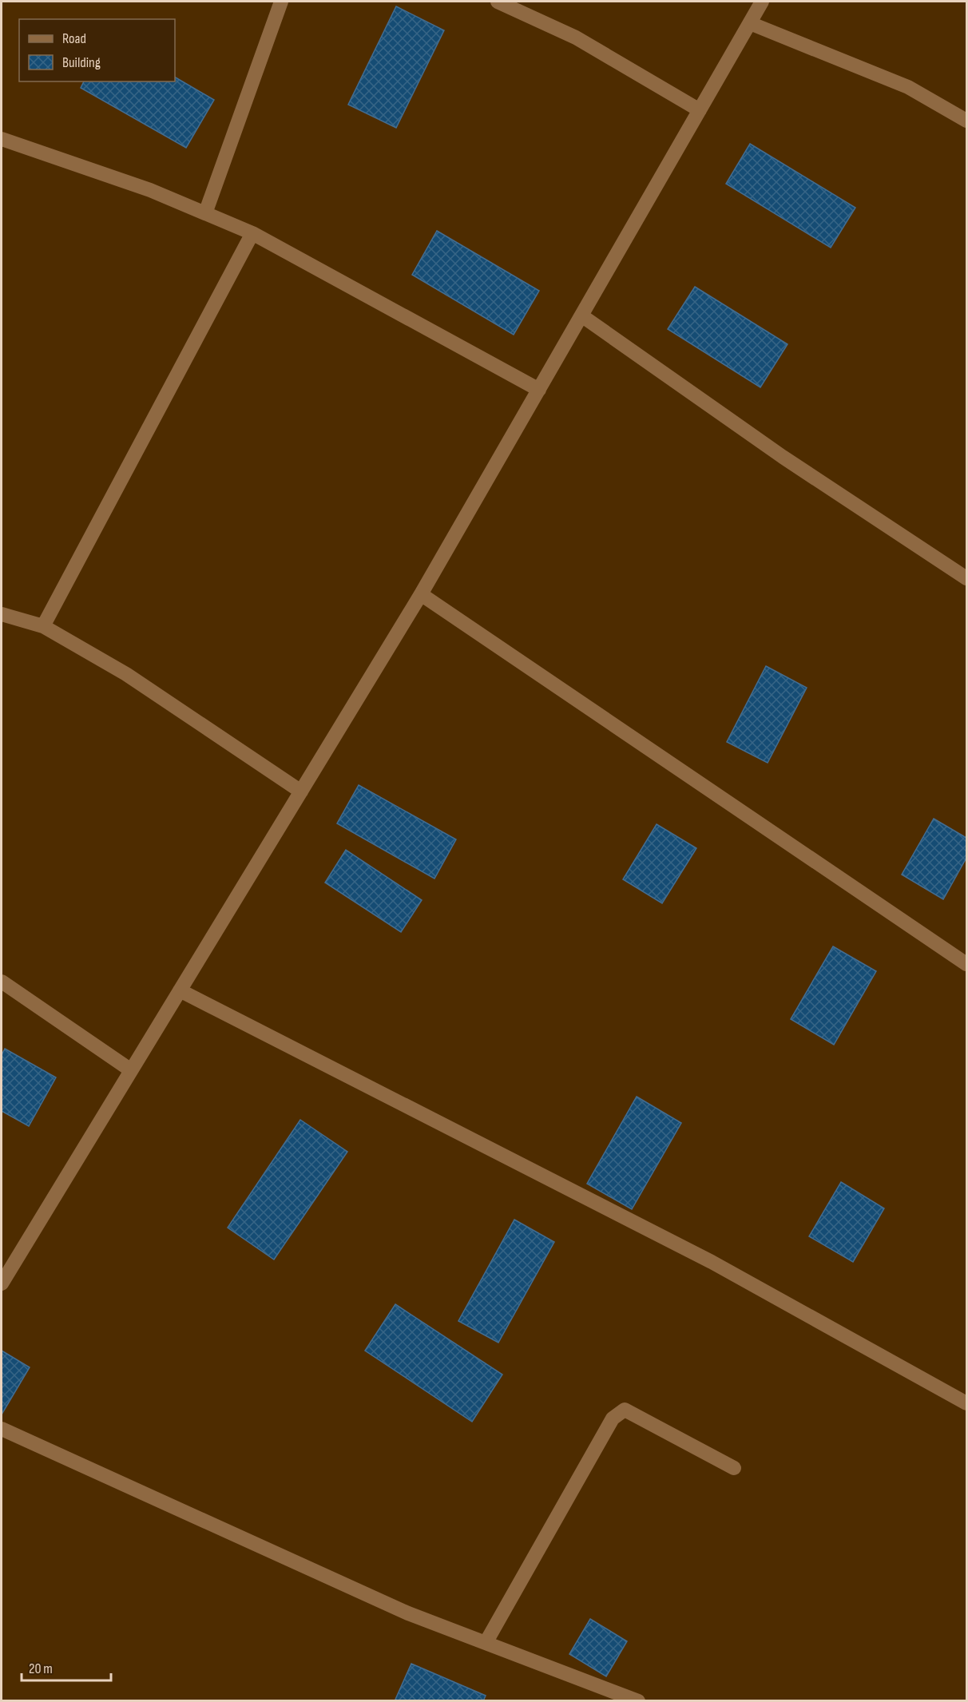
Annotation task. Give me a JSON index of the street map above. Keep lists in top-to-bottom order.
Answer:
{
  "legend": ["Road", "Building"],
  "scale_bar": "20 m"
}
